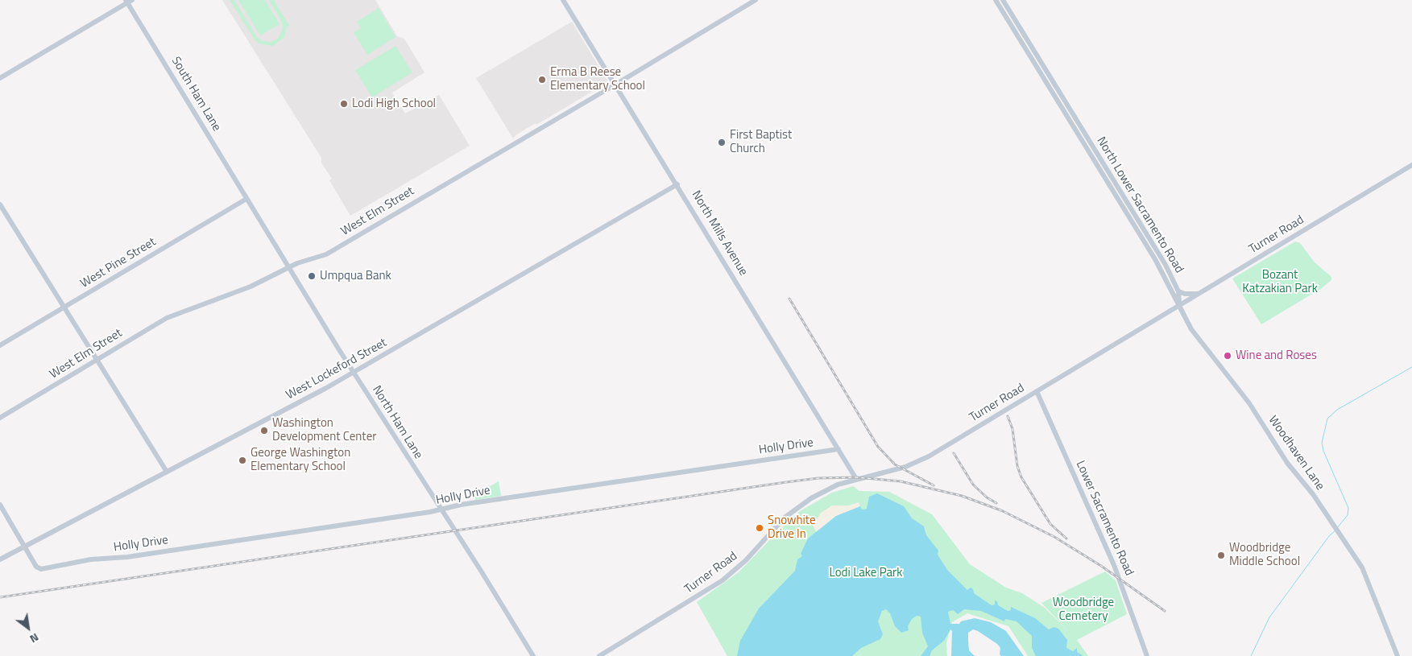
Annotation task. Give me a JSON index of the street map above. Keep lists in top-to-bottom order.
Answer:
{
  "streets": {
    "street": [
      "South Ham Lane",
      "North Lower Sacramento Road",
      "West Elm Street",
      "North Mills Avenue",
      "Turner Road",
      "West Pine Street",
      "West Lockeford Street",
      "North Ham Lane",
      "Holly Drive",
      "Woodhaven Lane",
      "Lower Sacramento Road"
    ]
  },
  "crossings": [
    ["South Ham Lane", "West Pine Street"],
    ["South Ham Lane", "North Ham Lane"],
    ["North Lower Sacramento Road", "Turner Road"],
    ["North Lower Sacramento Road", "Woodhaven Lane"],
    ["West Elm Street", "North Mills Avenue"],
    ["West Elm Street", "North Ham Lane"],
    ["North Mills Avenue", "Turner Road"],
    ["North Mills Avenue", "West Lockeford Street"],
    ["North Mills Avenue", "Holly Drive"],
    ["Turner Road", "Woodhaven Lane"],
    ["Turner Road", "Lower Sacramento Road"],
    ["West Pine Street", "North Ham Lane"],
    ["West Lockeford Street", "North Ham Lane"],
    ["West Lockeford Street", "Holly Drive"],
    ["North Ham Lane", "Holly Drive"]
  ],
  "parks": ["Bozant Katzakian Park", "Lodi Lake Park", "Woodbridge Cemetery"],
  "places": [
    "Erma B Reese Elementary School",
    "Lodi High School",
    "First Baptist Church",
    "Umpqua Bank",
    "Wine and Roses",
    "Washington Development Center",
    "George Washington Elementary School",
    "Snowhite Drive In",
    "Woodbridge Middle School"
  ],
  "north": "bottom right"
}
